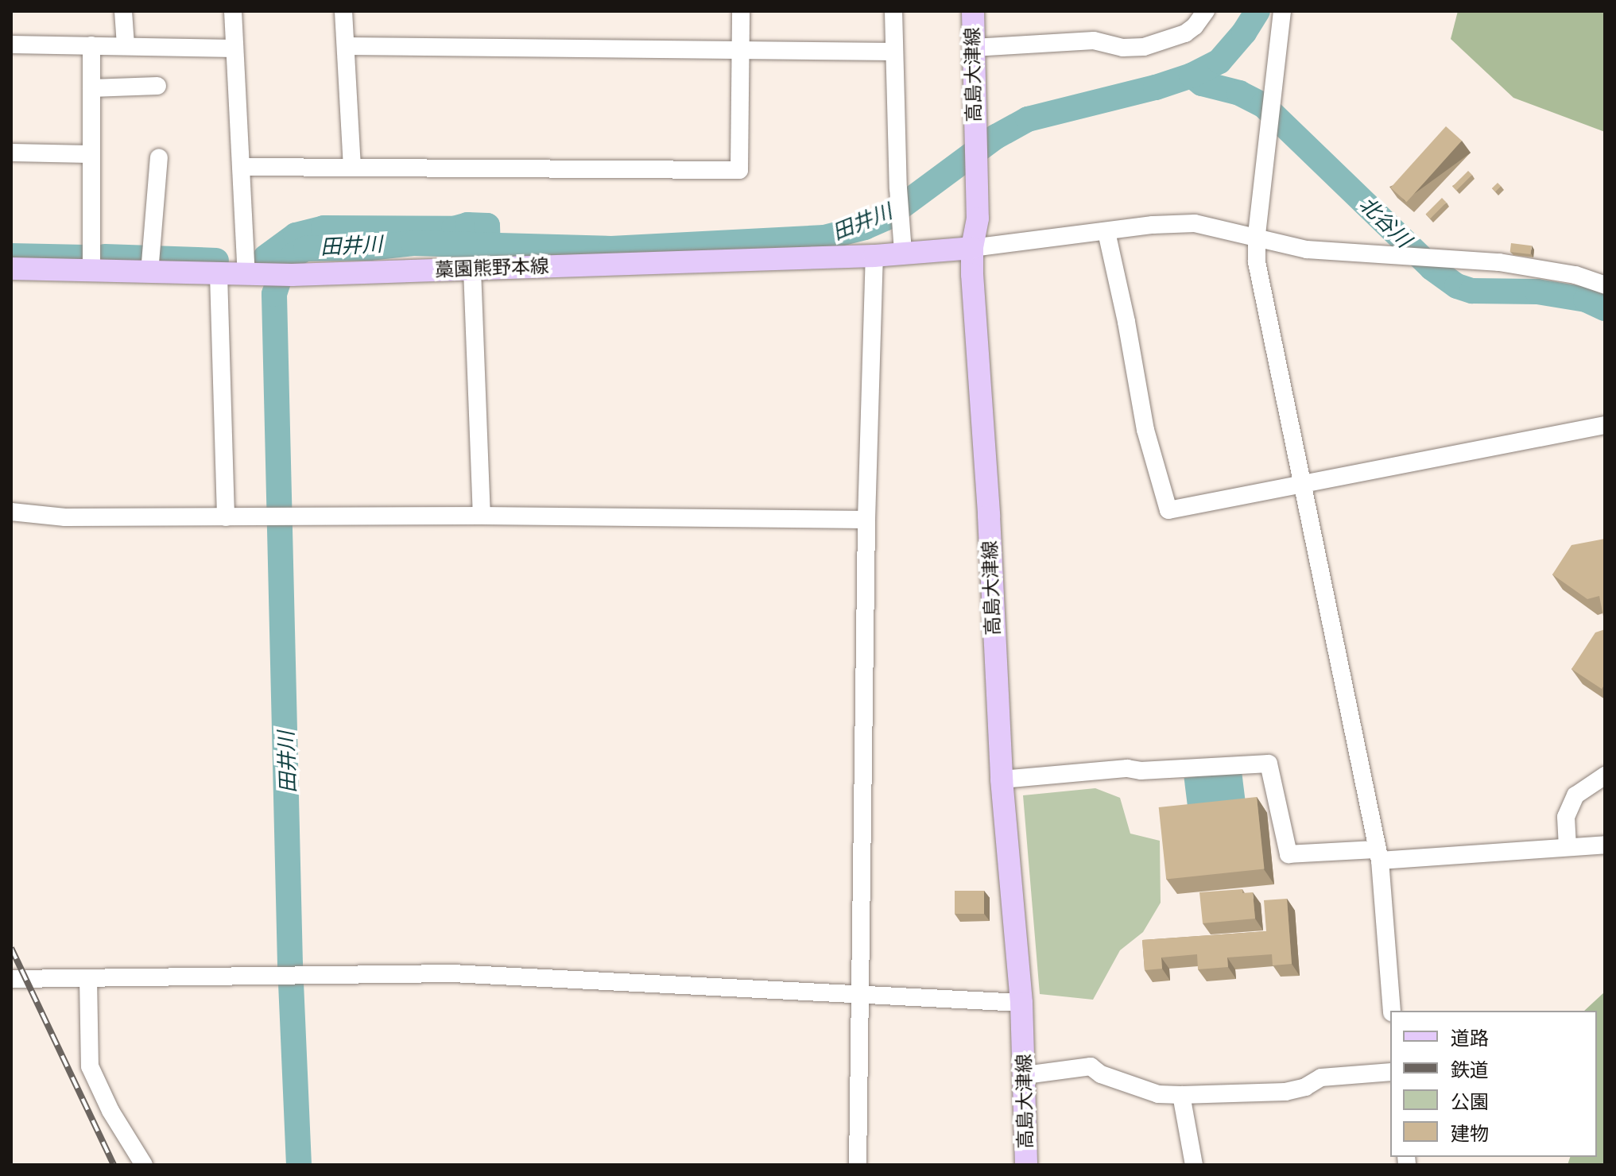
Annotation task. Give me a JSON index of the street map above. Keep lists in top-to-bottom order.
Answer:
{
  "streets": {
    "main road": ["高島大津線", "藁園熊野本線"]
  },
  "crossings": [
    ["高島大津線", "藁園熊野本線"]
  ],
  "water": ["田井川", "北谷川"],
  "legend": [
    "道路",
    "鉄道",
    "公園",
    "建物"
  ]
}
